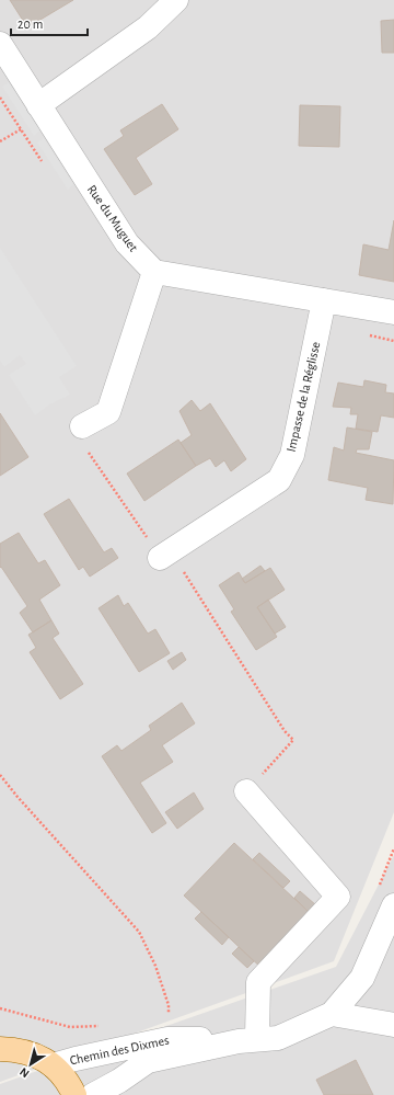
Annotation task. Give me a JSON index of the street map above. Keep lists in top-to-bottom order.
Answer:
{
  "streets": {
    "street": ["Rue du Muguet", "Impasse de la Réglisse", "Chemin des Dixmes"]
  },
  "scale_bar": "20 m",
  "north": "bottom left"
}
